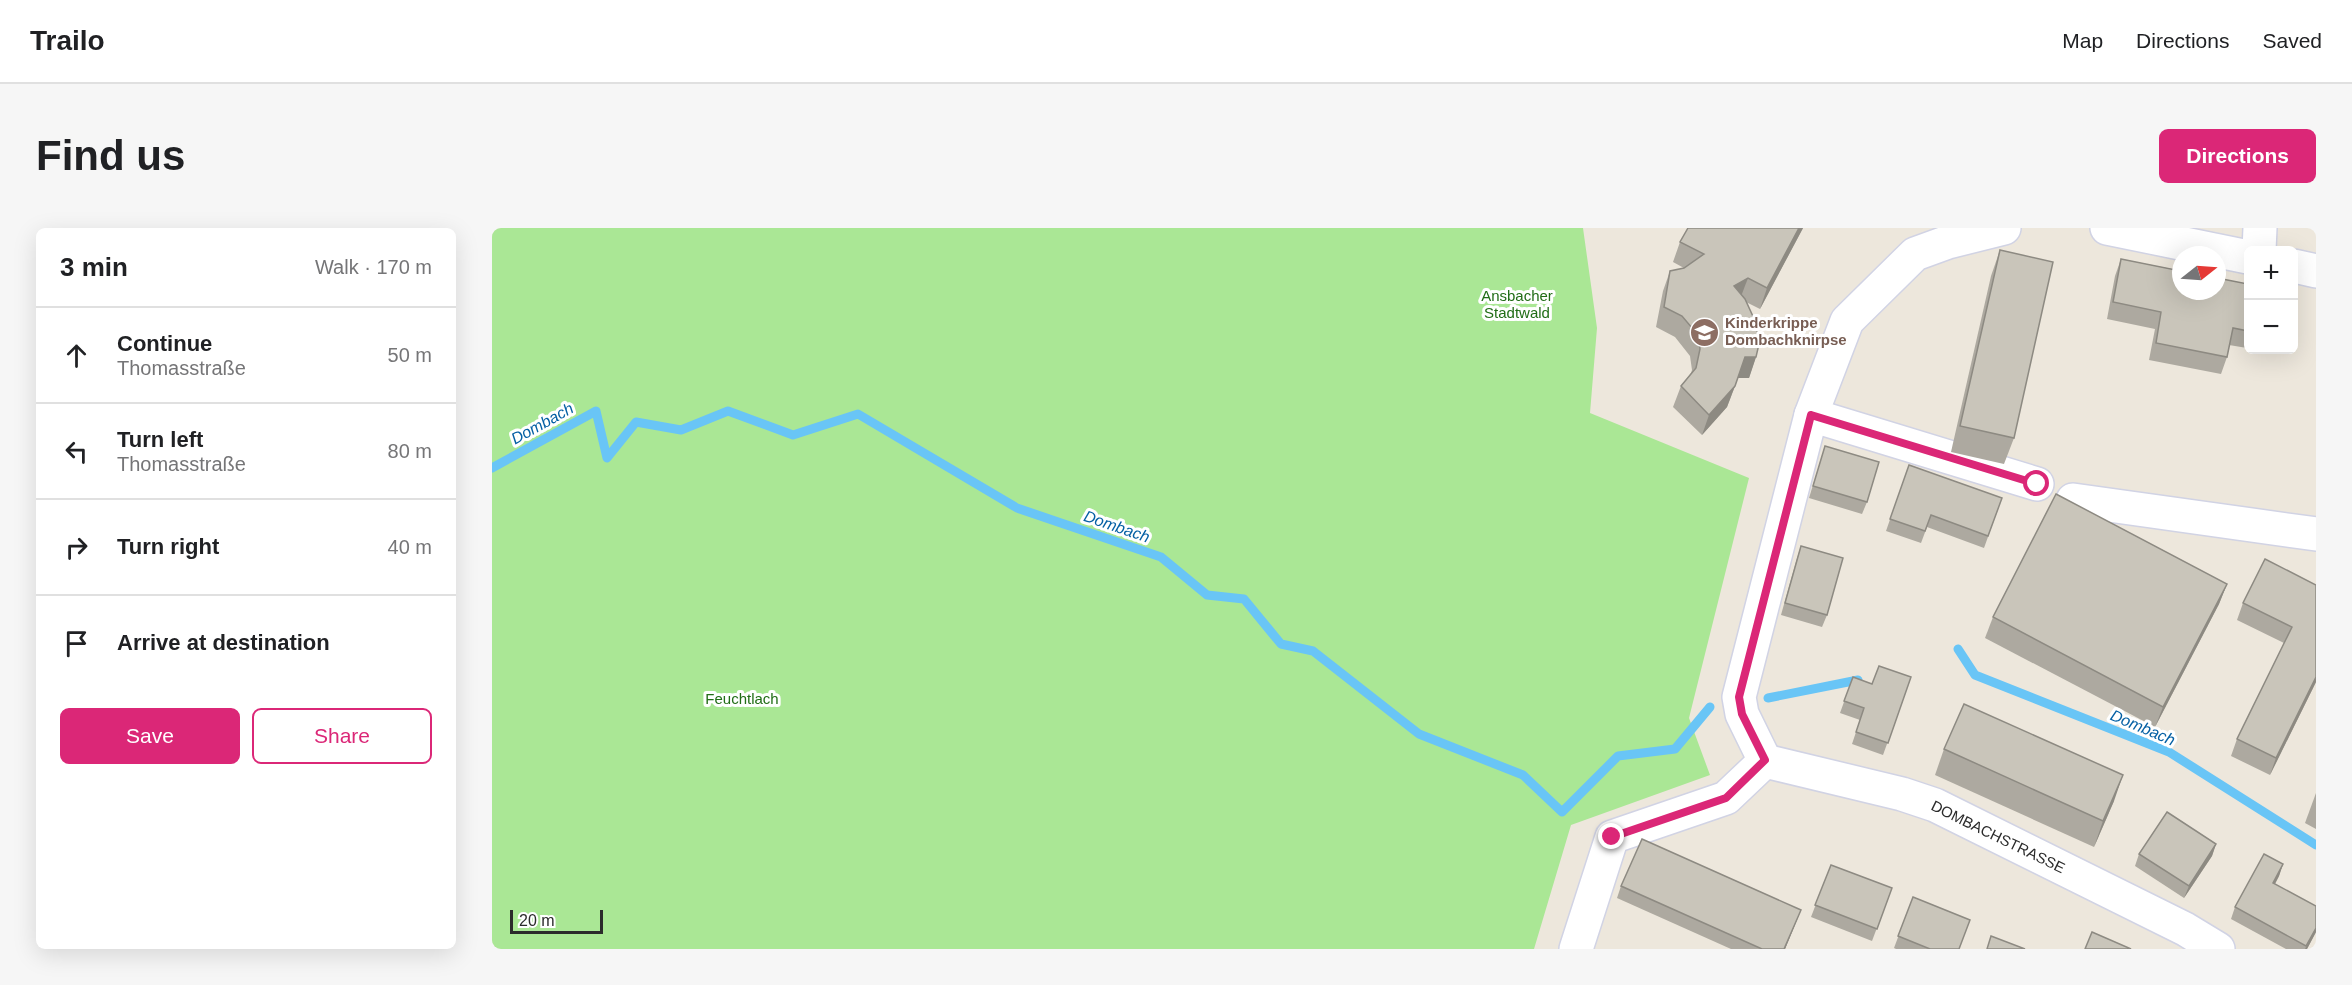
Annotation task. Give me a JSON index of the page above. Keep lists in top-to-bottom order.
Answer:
{
  "streets": {
    "street": ["DOMBACHSTRASSE"]
  },
  "water": ["Dombach"],
  "parks": ["Ansbacher Stadtwald", "Feuchtlach"],
  "places": {
    "school or university": ["Kinderkrippe Dombachknirpse"]
  },
  "scale_bar": "20 m",
  "north": "right",
  "page": {
    "header": "Trailo",
    "nav": ["Map", "Directions", "Saved"],
    "buttons": [
      "Directions",
      ["Save", "Share"]
    ],
    "title": "Find us",
    "heading": ["3 min", "Walk · 170 m"],
    "map_buttons": ["+", "−"],
    "list": [
      ["Continue", "Thomasstraße", "50 m"],
      ["Turn left", "Thomasstraße", "80 m"],
      ["Turn right", "40 m"],
      "Arrive at destination"
    ],
    "scale": "20 m"
  }
}
